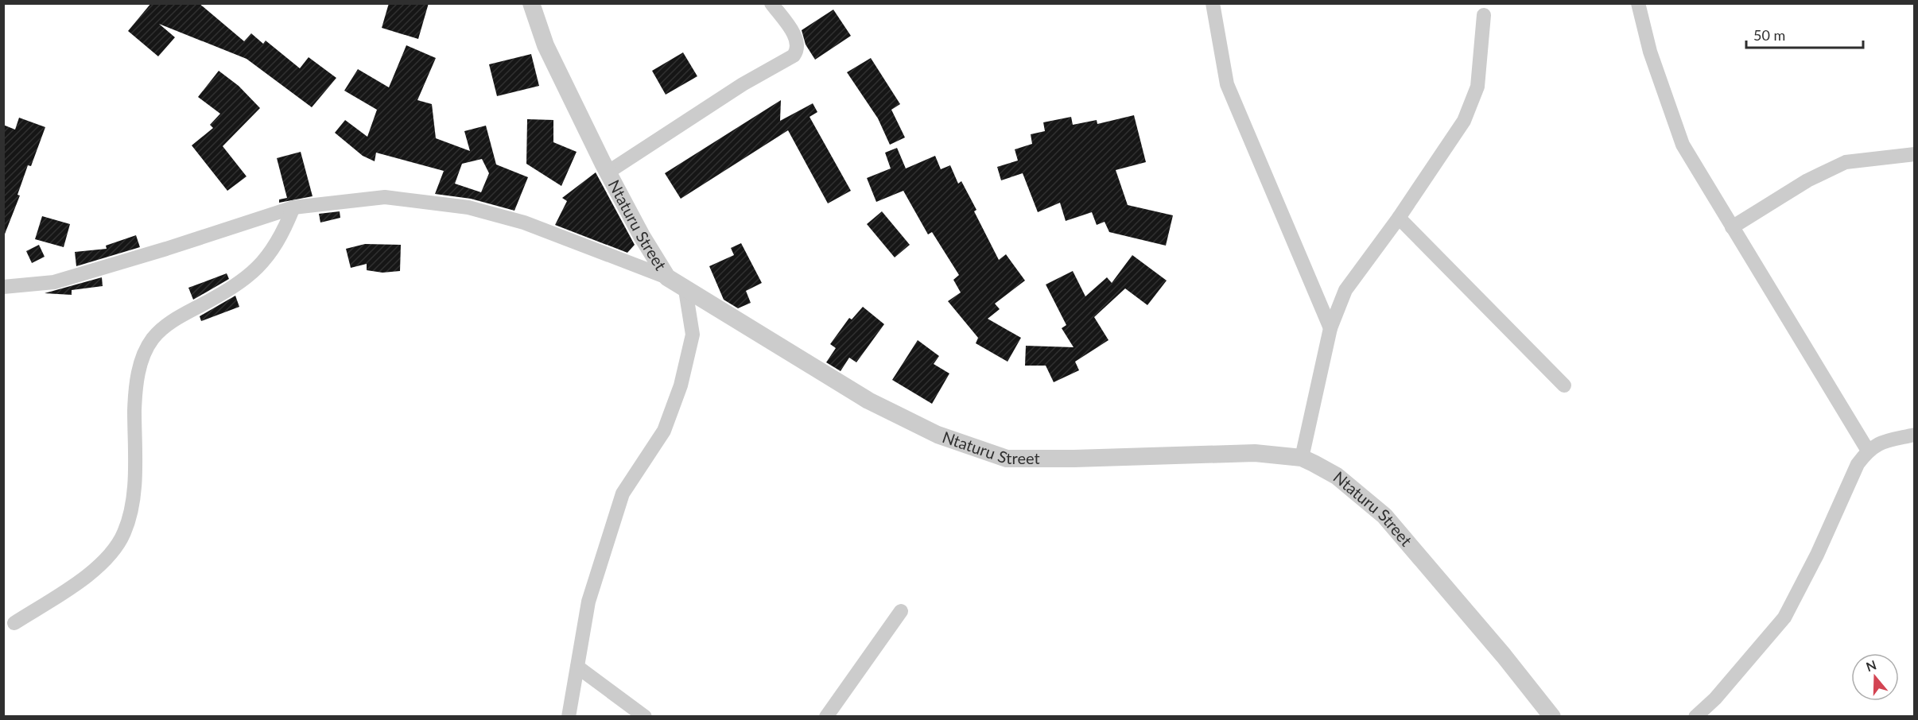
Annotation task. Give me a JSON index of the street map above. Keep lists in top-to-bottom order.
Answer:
{
  "streets": {
    "street": ["Ntaturu Street"]
  },
  "scale_bar": "50 m",
  "north": "top"
}
